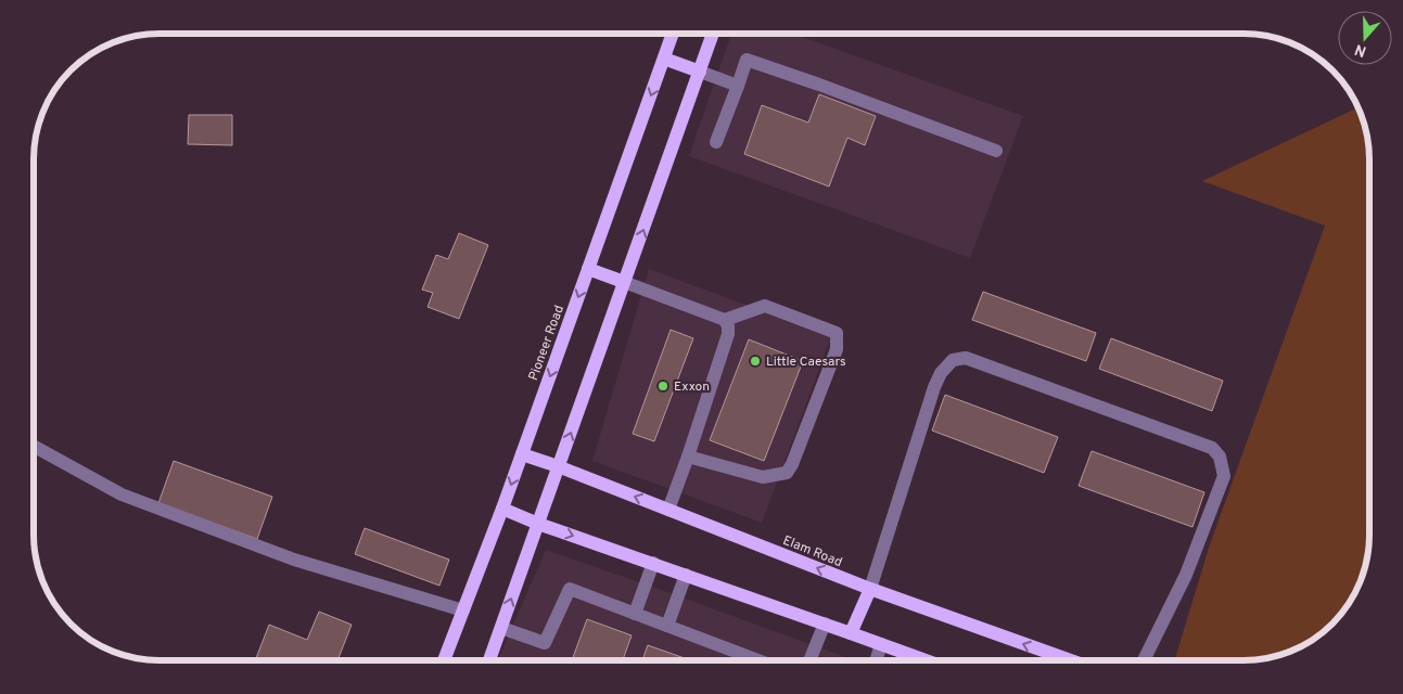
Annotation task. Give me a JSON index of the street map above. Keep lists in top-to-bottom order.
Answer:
{
  "streets": {
    "main road": ["Pioneer Road", "Elam Road"]
  },
  "crossings": [
    ["Pioneer Road", "Elam Road"]
  ],
  "places": ["Little Caesars", "Exxon"],
  "north": "bottom"
}
